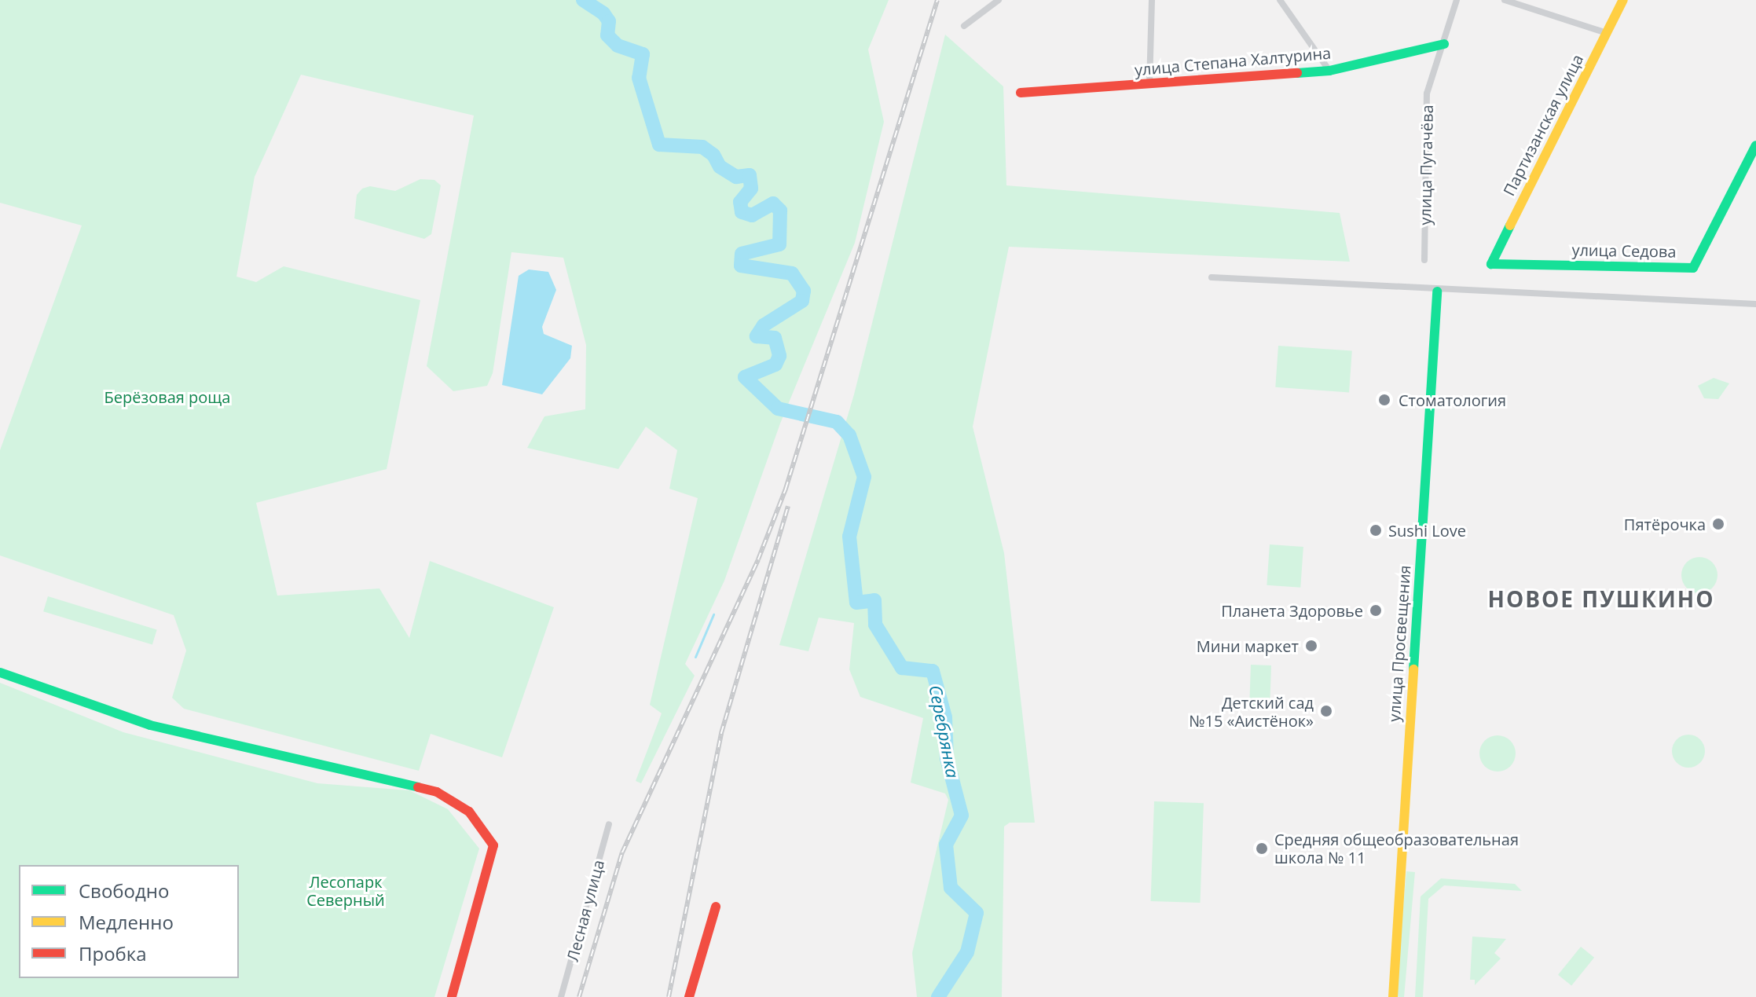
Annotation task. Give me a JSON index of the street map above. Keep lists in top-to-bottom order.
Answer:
{
  "streets": {
    "street": [
      "улица Степана Халтурина",
      "Партизанская улица",
      "улица Пугачёва",
      "улица Седова",
      "улица Просвещения",
      "Лесная улица"
    ]
  },
  "crossings": [
    ["улица Степана Халтурина", "улица Пугачёва"],
    ["Партизанская улица", "улица Седова"]
  ],
  "districts": ["НОВОЕ ПУШКИНО"],
  "water": ["Серебрянка"],
  "parks": ["Берёзовая роща", "Лесопарк Северный"],
  "places": [
    "Стоматология",
    "Пятёрочка",
    "Sushi Love",
    "Планета Здоровье",
    "Мини маркет",
    "Детский сад №15 «Аистёнок»",
    "Средняя общеобразовательная школа № 11"
  ],
  "legend": ["Свободно", "Медленно", "Пробка"]
}
